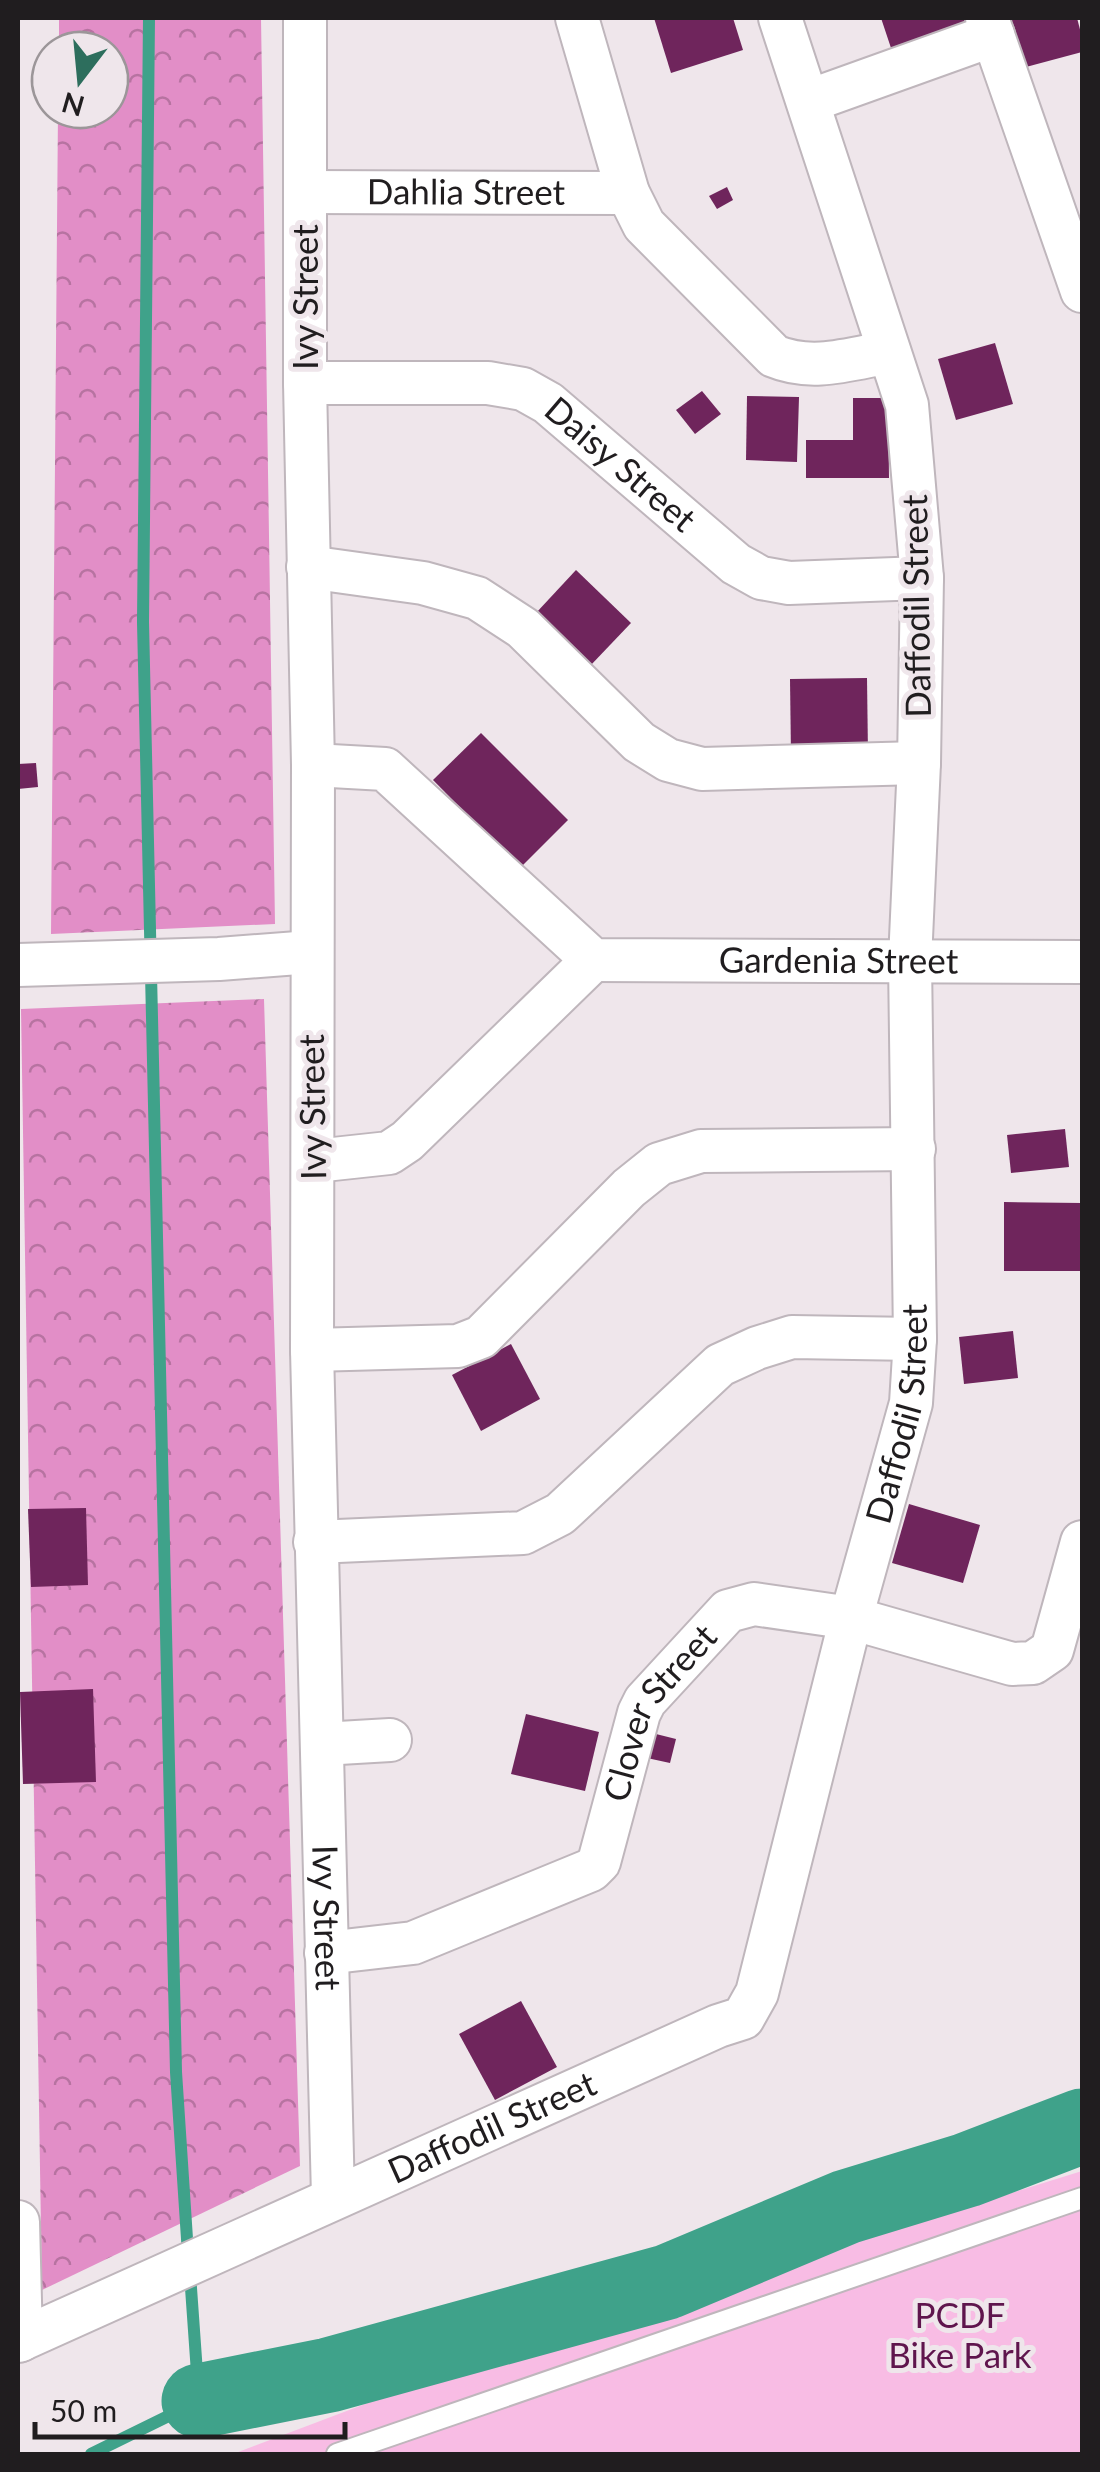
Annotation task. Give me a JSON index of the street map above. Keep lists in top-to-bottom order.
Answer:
{
  "streets": {
    "street": [
      "Dahlia Street",
      "Ivy Street",
      "Daisy Street",
      "Daffodil Street",
      "Gardenia Street",
      "Clover Street"
    ]
  },
  "crossings": [
    ["Dahlia Street", "Ivy Street"],
    ["Ivy Street", "Daisy Street"],
    ["Ivy Street", "Daffodil Street"],
    ["Ivy Street", "Clover Street"],
    ["Daisy Street", "Daffodil Street"],
    ["Daffodil Street", "Gardenia Street"],
    ["Daffodil Street", "Clover Street"]
  ],
  "parks": ["PCDF Bike Park"],
  "scale_bar": "50 m",
  "north": "bottom"
}
